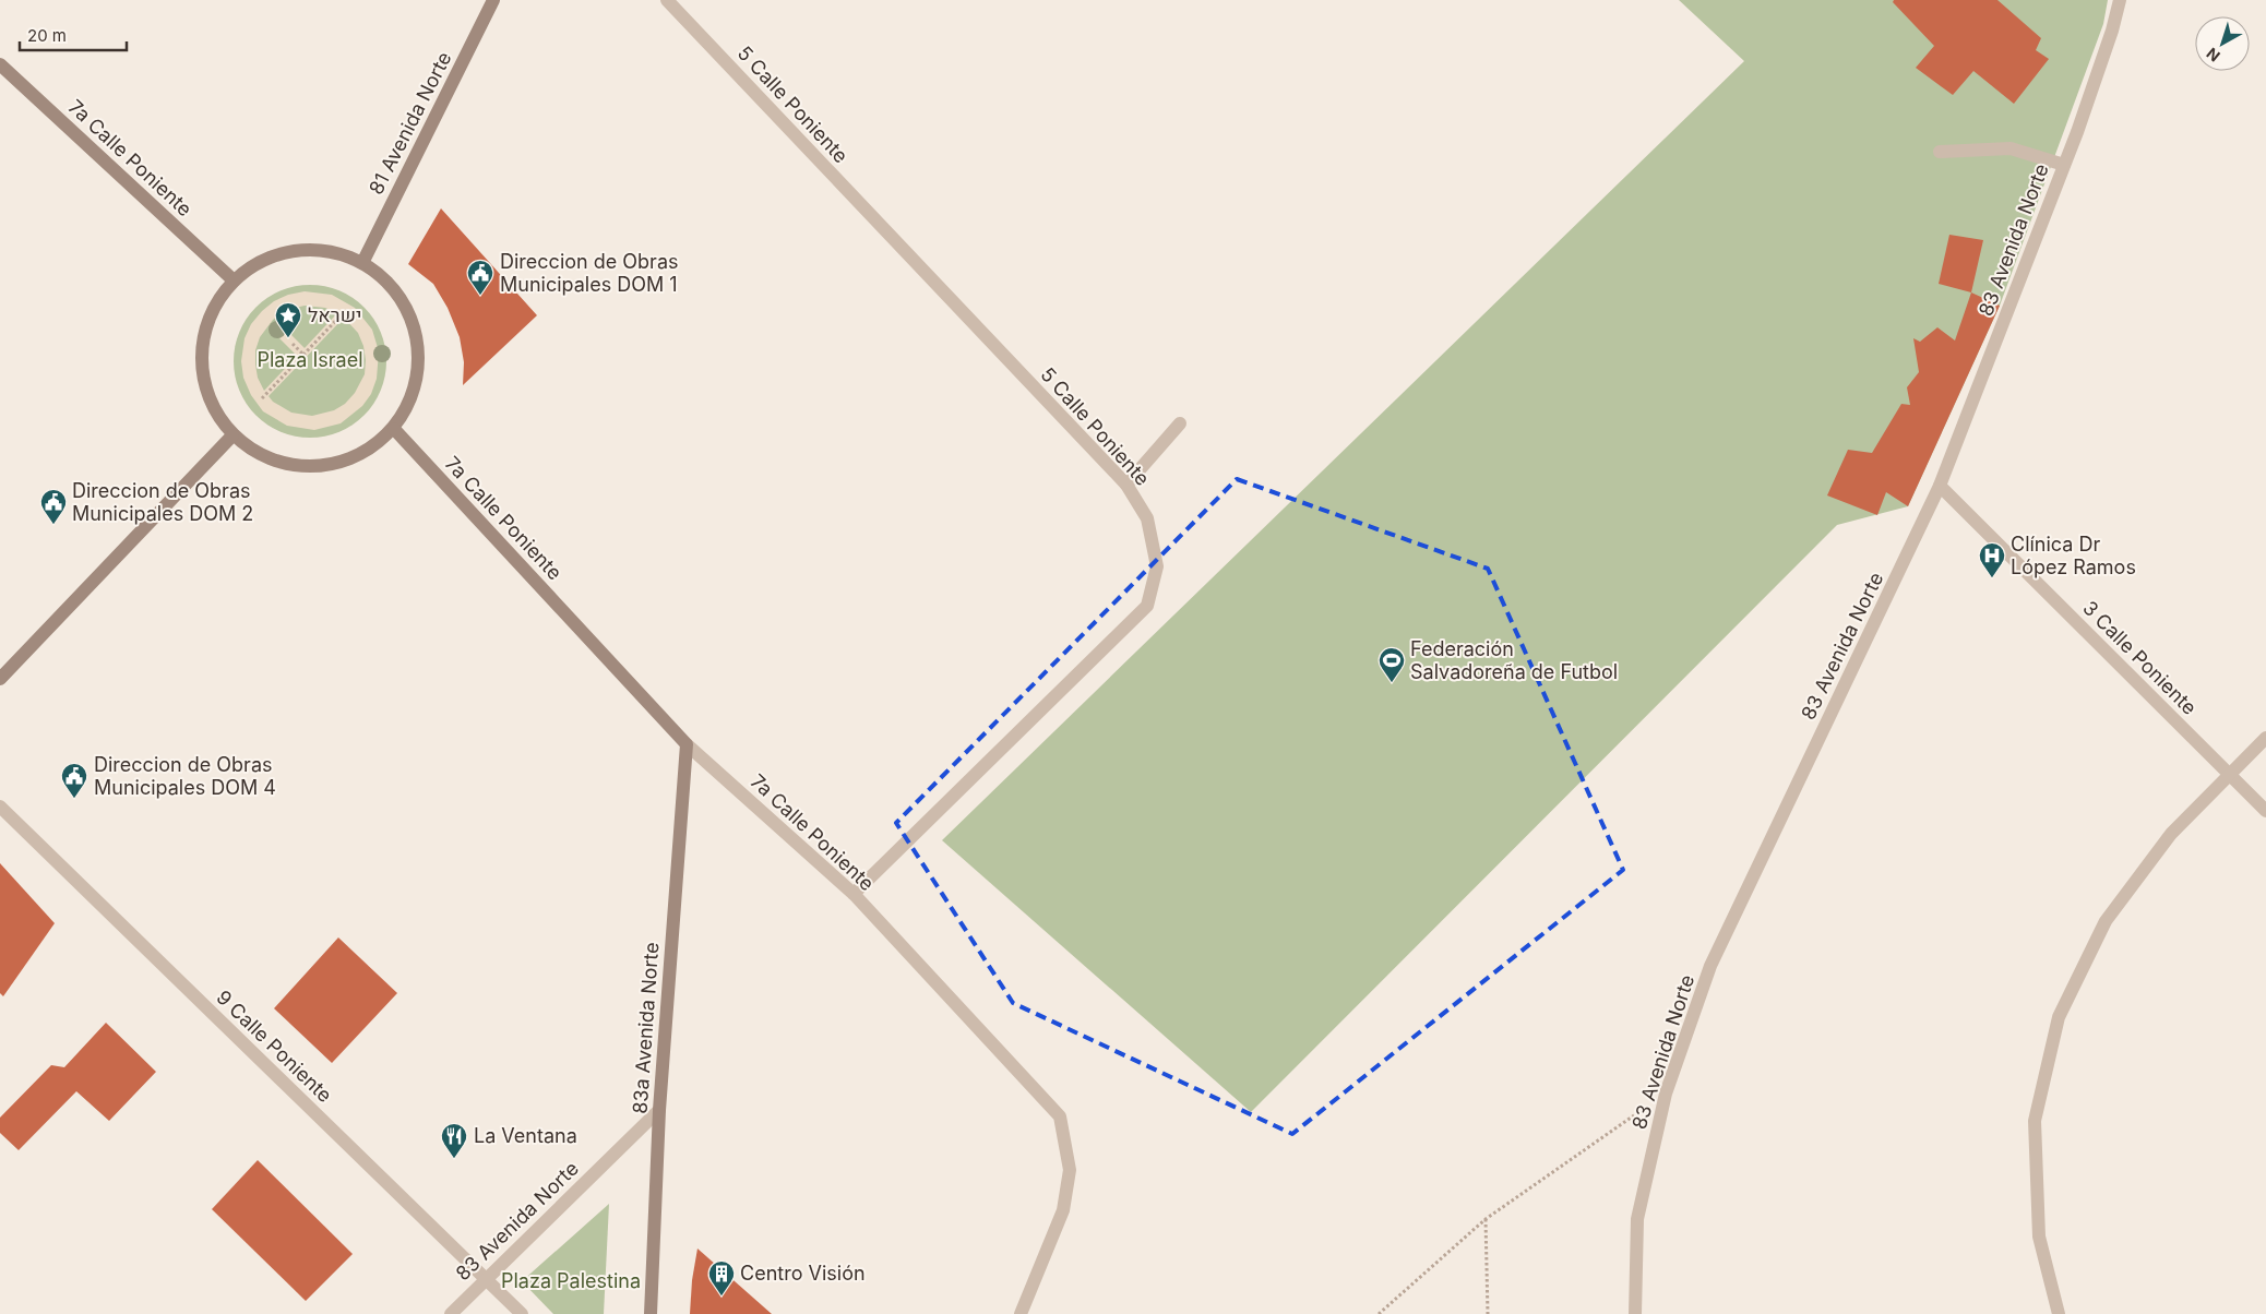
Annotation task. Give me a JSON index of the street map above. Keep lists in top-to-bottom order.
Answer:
{
  "streets": {
    "street": [
      "5 Calle Poniente",
      "81 Avenida Norte",
      "7a Calle Poniente",
      "83 Avenida Norte",
      "3 Calle Poniente",
      "83a Avenida Norte",
      "9 Calle Poniente"
    ]
  },
  "crossings": [
    ["5 Calle Poniente", "7a Calle Poniente"],
    ["7a Calle Poniente", "83a Avenida Norte"],
    ["83 Avenida Norte", "3 Calle Poniente"],
    ["83 Avenida Norte", "83a Avenida Norte"],
    ["83 Avenida Norte", "9 Calle Poniente"]
  ],
  "parks": ["Plaza Israel", "Plaza Palestina"],
  "places": {
    "public building": ["Direccion de Obras Municipales DOM 1", "Direccion de Obras Municipales DOM 2", "Direccion de Obras Municipales DOM 4"],
    "place": ["ישראל"],
    "hospital": ["Clínica Dr López Ramos"],
    "sports": ["Federación Salvadoreña de Futbol"],
    "restaurant": ["La Ventana"],
    "building": ["Centro Visión"]
  },
  "scale_bar": "20 m",
  "north": "bottom left"
}
